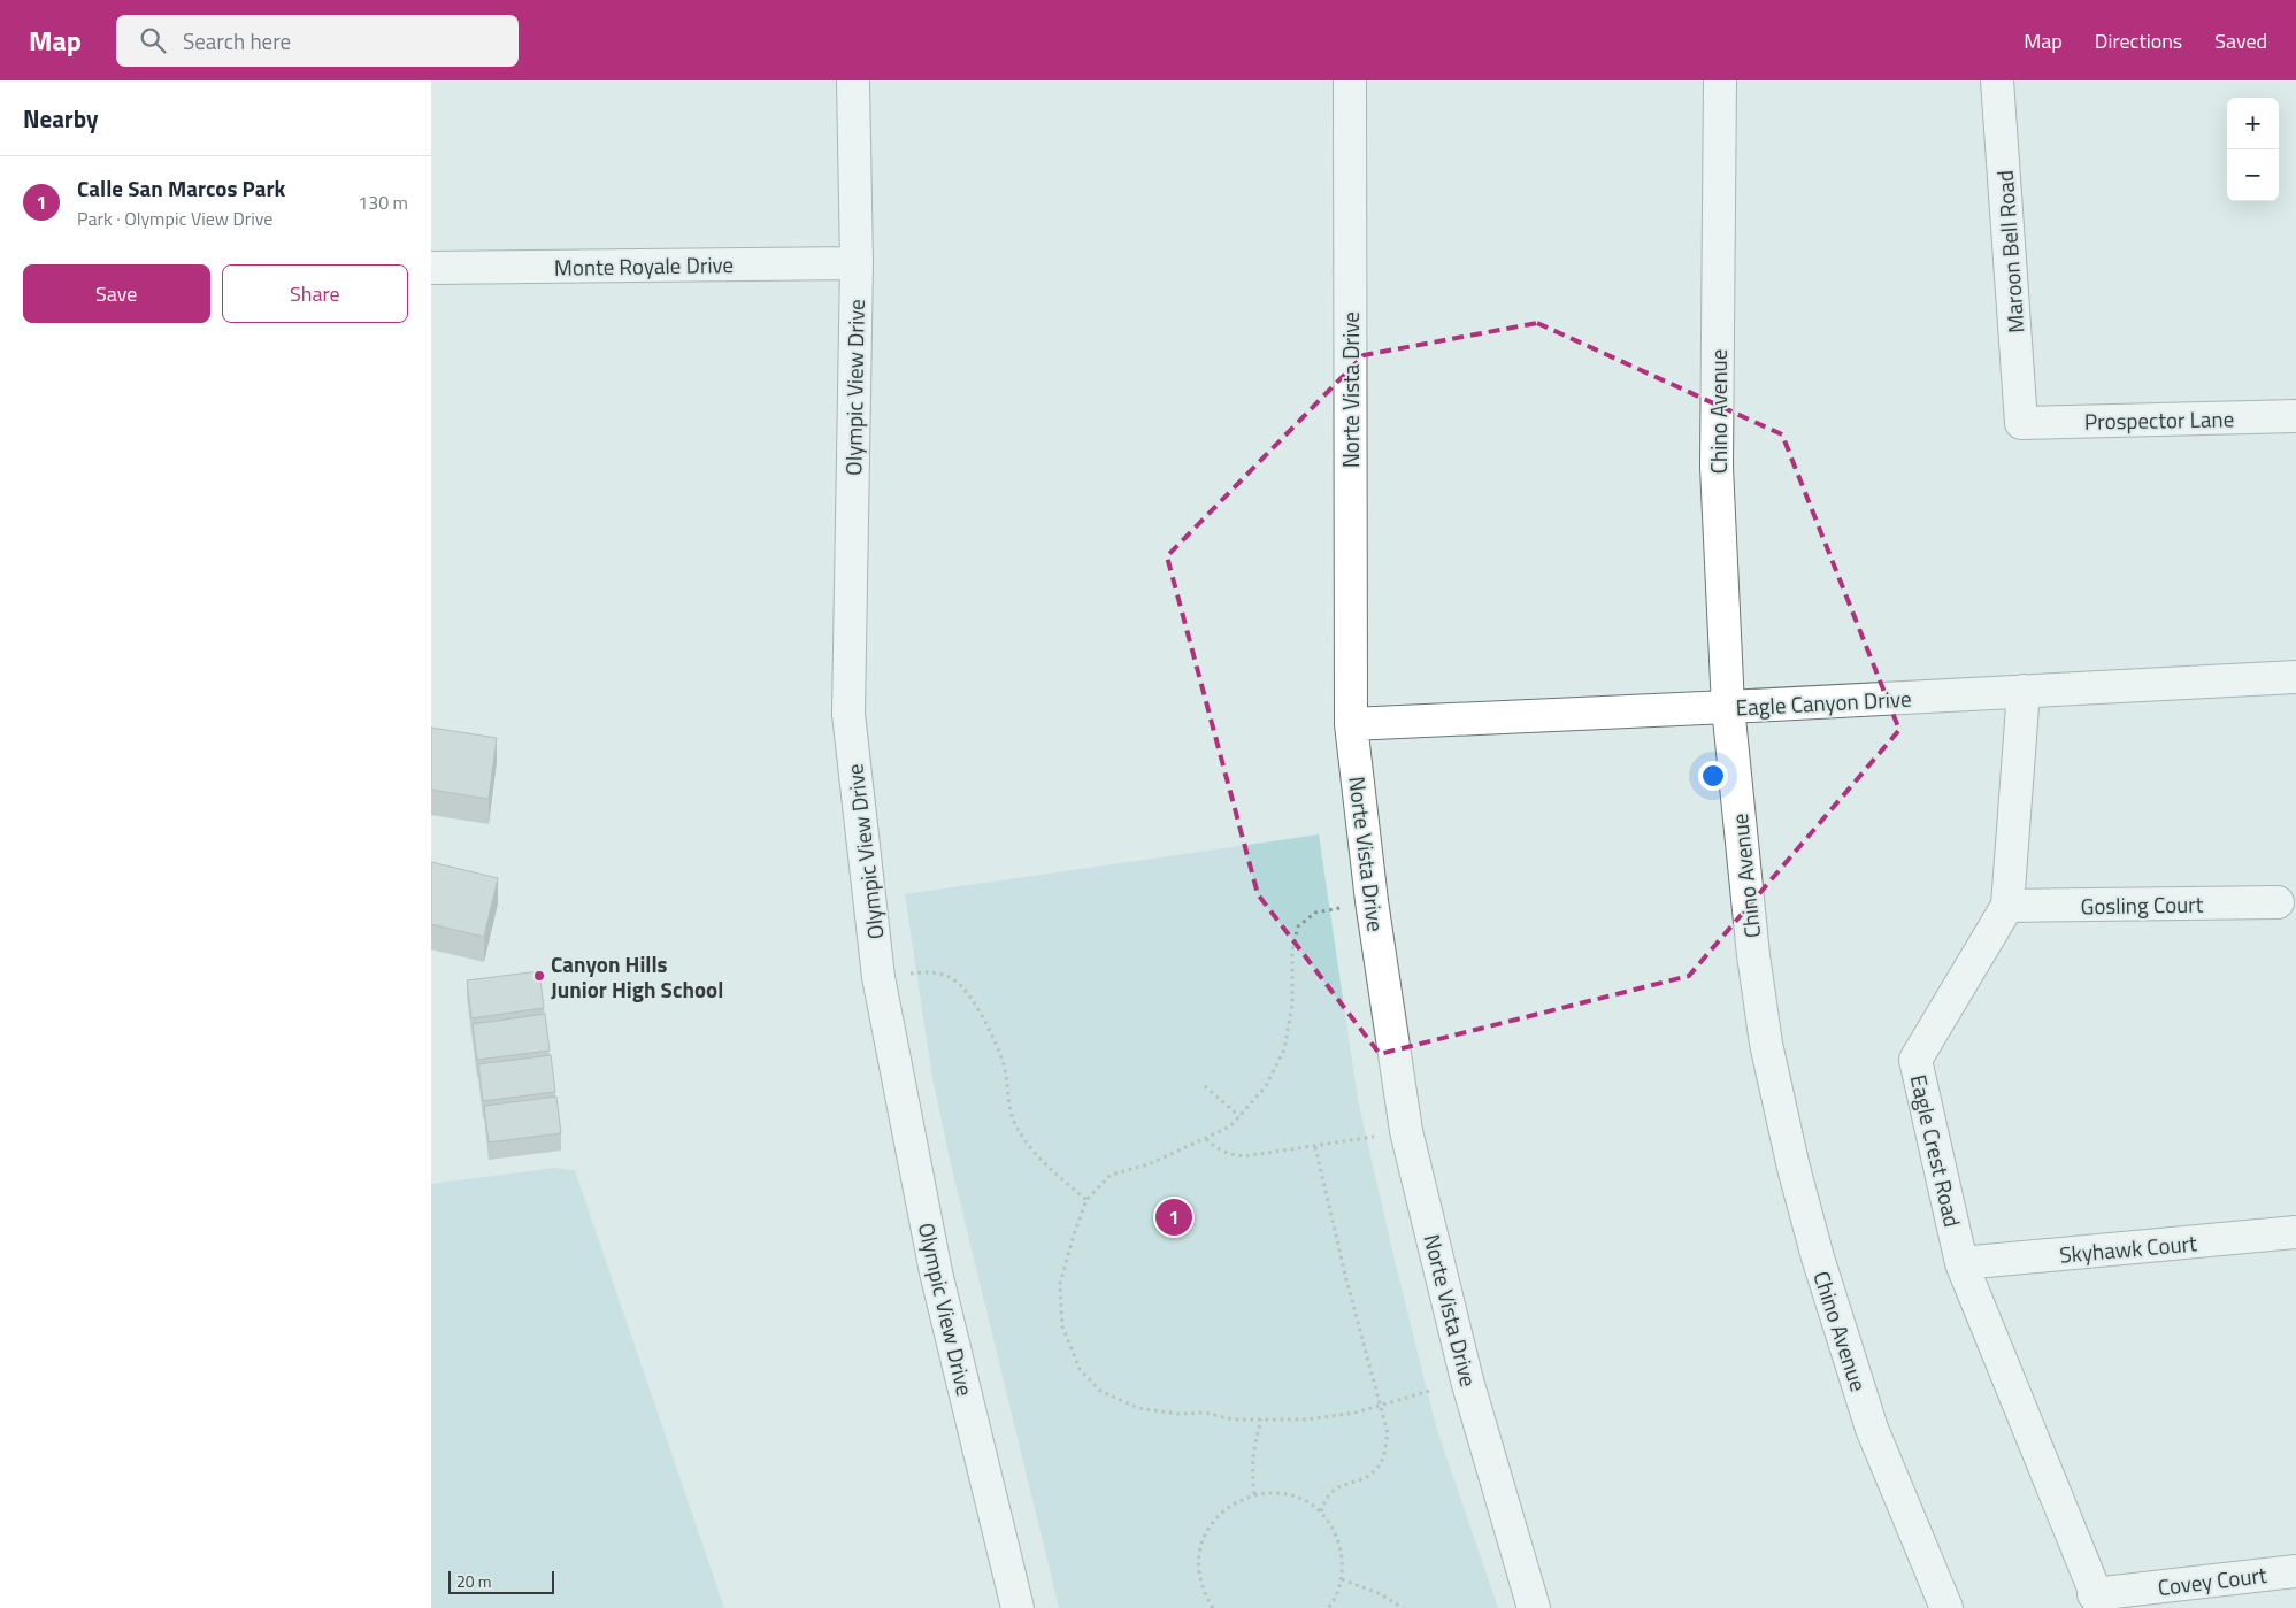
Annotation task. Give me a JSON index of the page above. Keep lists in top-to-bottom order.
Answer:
{
  "streets": {
    "street": [
      "Maroon Bell Road",
      "Monte Royale Drive",
      "Olympic View Drive",
      "Norte Vista Drive",
      "Chino Avenue",
      "Prospector Lane",
      "Eagle Canyon Drive",
      "Gosling Court",
      "Eagle Crest Road",
      "Skyhawk Court",
      "Covey Court"
    ]
  },
  "crossings": [
    ["Maroon Bell Road", "Prospector Lane"],
    ["Monte Royale Drive", "Olympic View Drive"],
    ["Norte Vista Drive", "Eagle Canyon Drive"],
    ["Chino Avenue", "Eagle Canyon Drive"],
    ["Eagle Canyon Drive", "Eagle Crest Road"],
    ["Gosling Court", "Eagle Crest Road"],
    ["Eagle Crest Road", "Skyhawk Court"],
    ["Eagle Crest Road", "Covey Court"]
  ],
  "places": ["Canyon Hills Junior High School"],
  "scale_bar": "20 m",
  "page": {
    "header": "Map",
    "search": "Search here",
    "nav": ["Map", "Directions", "Saved"],
    "heading": "Nearby",
    "map_buttons": ["+", "−"],
    "list": [
      {
        "mark": "1",
        "name": "Calle San Marcos Park",
        "note": "Park · Olympic View Drive",
        "value": "130 m"
      }
    ],
    "buttons": ["Save", "Share"],
    "pins": "1",
    "scale": "20 m"
  }
}
